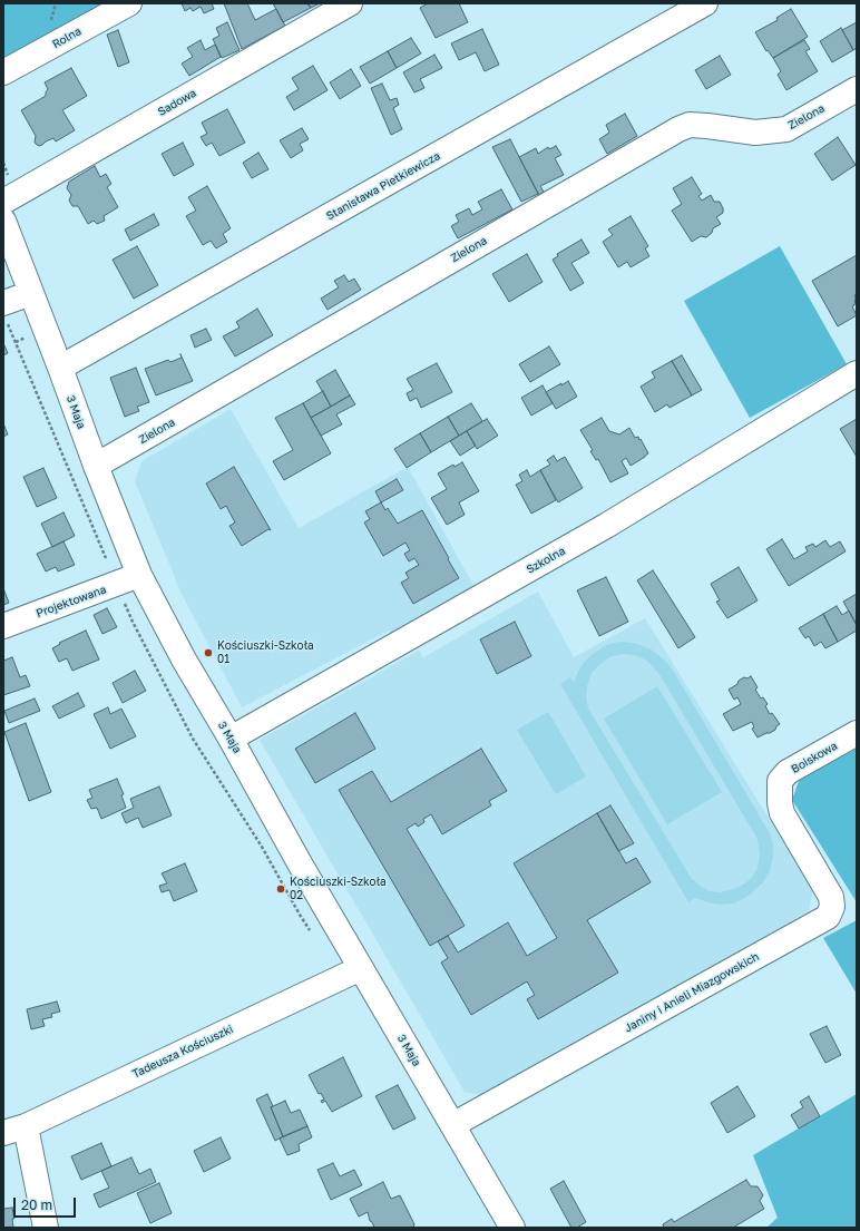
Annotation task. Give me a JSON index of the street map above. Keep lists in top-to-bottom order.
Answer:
{
  "streets": {
    "street": [
      "Rolna",
      "Sadowa",
      "Zielona",
      "Stanisława Pietkiewicza",
      "3 Maja",
      "Szkolna",
      "Projektowana",
      "Boiskowa",
      "Janiny i Anieli Miazgowskich",
      "Tadeusza Kościuszki"
    ]
  },
  "crossings": [
    ["Zielona", "3 Maja"],
    ["Stanisława Pietkiewicza", "3 Maja"],
    ["3 Maja", "Szkolna"],
    ["3 Maja", "Projektowana"],
    ["3 Maja", "Janiny i Anieli Miazgowskich"],
    ["3 Maja", "Tadeusza Kościuszki"],
    ["Boiskowa", "Janiny i Anieli Miazgowskich"]
  ],
  "places": ["Kościuszki-Szkoła 01", "Kościuszki-Szkoła 02"],
  "scale_bar": "20 m"
}
